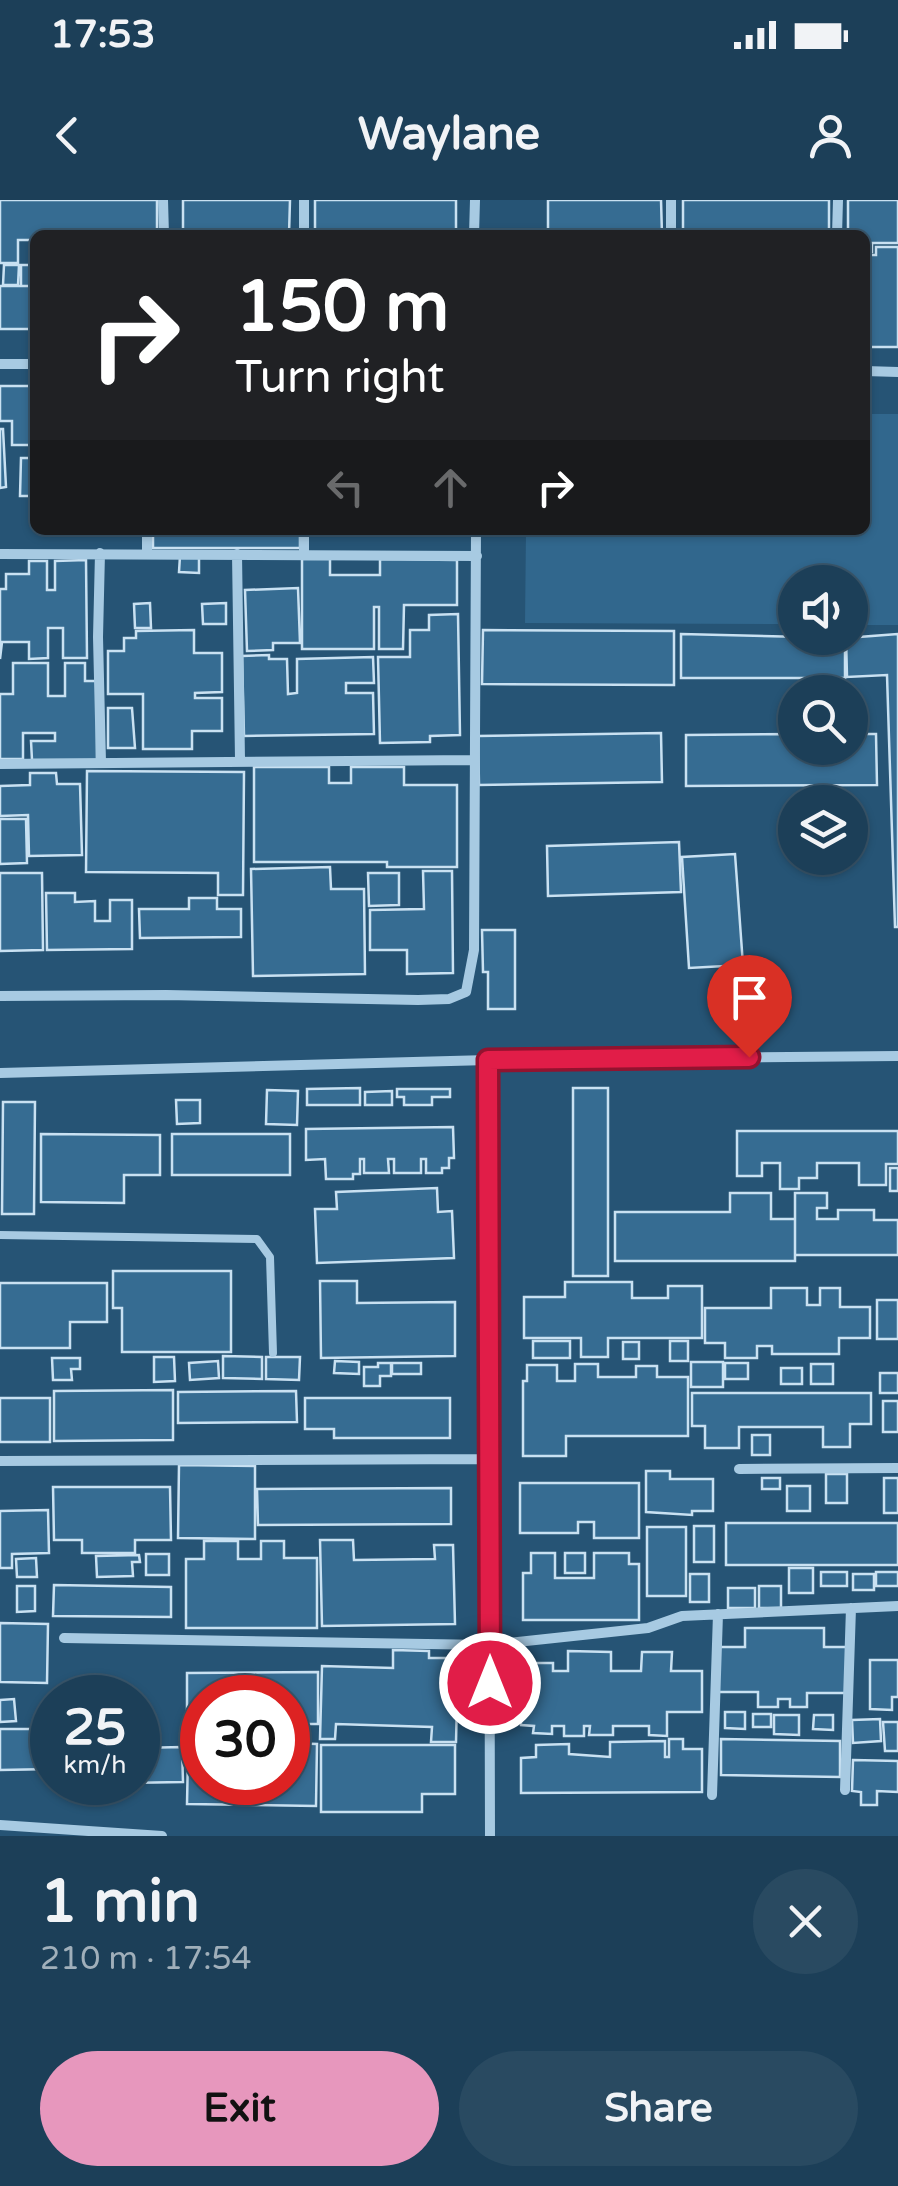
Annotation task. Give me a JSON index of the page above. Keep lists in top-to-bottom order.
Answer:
{
  "page": {
    "status": "17:53",
    "header": "Waylane",
    "turn": ["150 m", "Turn right"],
    "speed": "25 km/h",
    "limit": "30",
    "heading": ["1 min", "210 m · 17:54"],
    "buttons": ["Exit", "Share"]
  }
}
